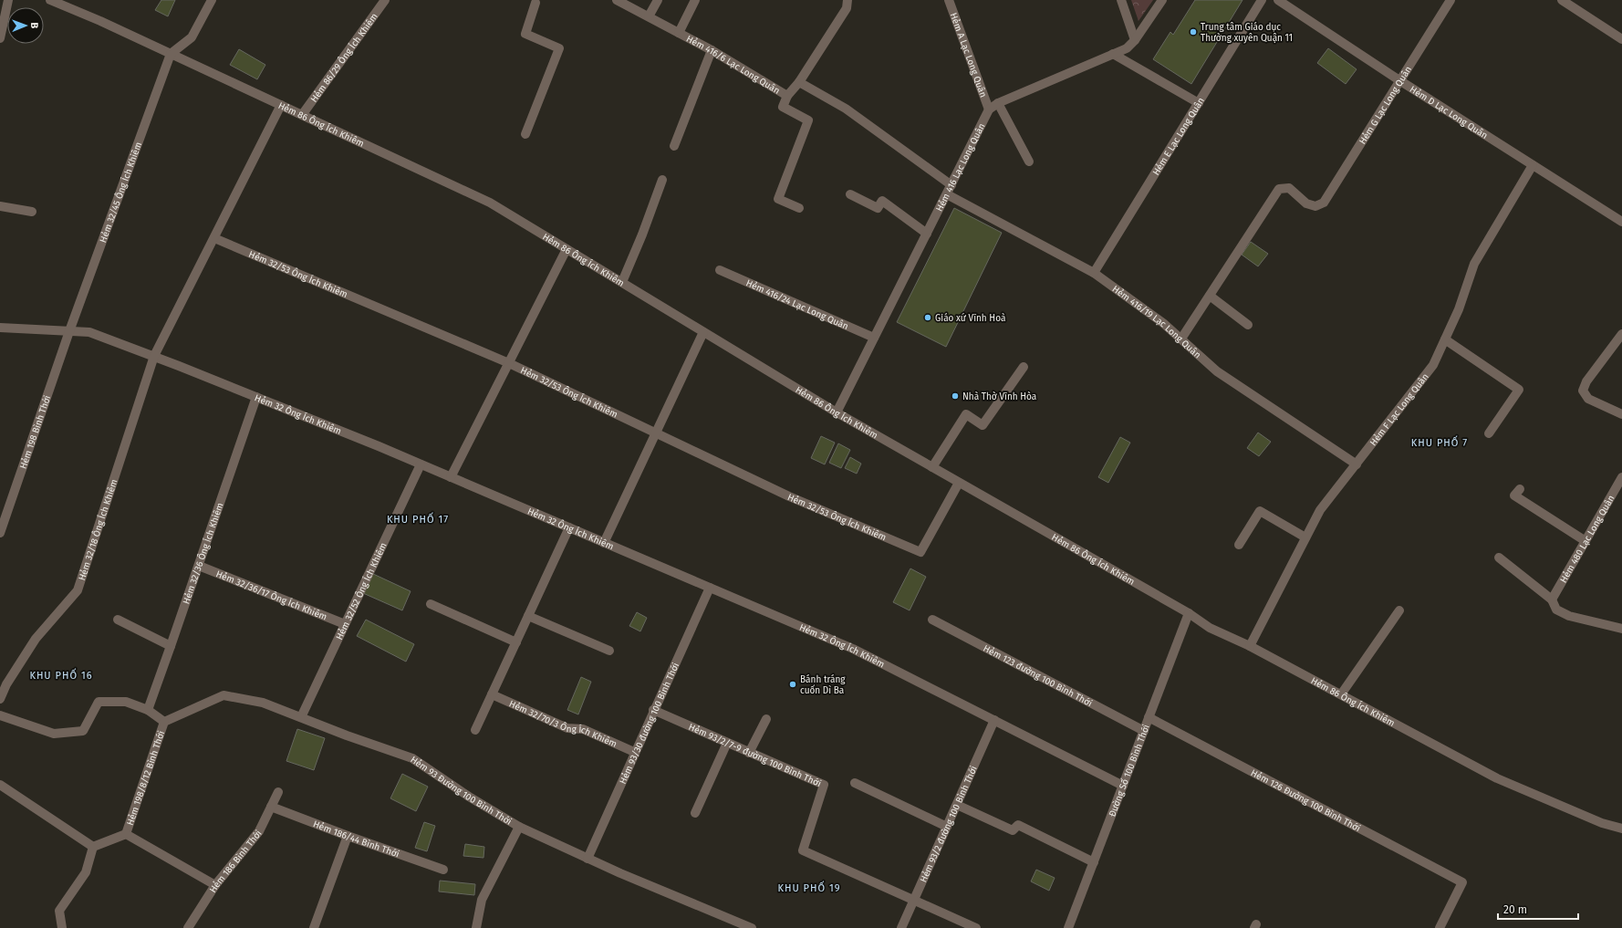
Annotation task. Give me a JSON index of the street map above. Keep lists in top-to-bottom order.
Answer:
{
  "streets": {
    "street": [
      "Hẻm A Lạc Long Quân",
      "Hẻm 86/29 Ông Ích Khiêm",
      "Hẻm 416/6 Lạc Long Quân",
      "Hẻm G Lạc Long Quân",
      "Hẻm D Lạc Long Quân",
      "Hẻm 86 Ông Ích Khiêm",
      "Hẻm E Lạc Long Quân",
      "Hẻm 416 Lạc Long Quân",
      "Hẻm 32/45 Ông Ích Khiêm",
      "Hẻm 32/53 Ông Ích Khiêm",
      "Hẻm 416/24 Lạc Long Quân",
      "Hẻm 416/19 Lạc Long Quân",
      "Hẻm F Lạc Long Quân",
      "Hẻm 32 Ông Ích Khiêm",
      "Hẻm 198 Bình Thới",
      "Hẻm 32/18 Ông Ích Khiêm",
      "Hẻm 480 Lạc Long Quân",
      "Hẻm 32/36 Ông Ích Khiêm",
      "Hẻm 32/52 Ông Ích Khiêm",
      "Hẻm 32/36/17 Ông Ích Khiêm",
      "Hẻm 123 đường 100 Bình Thới",
      "Hẻm 93/30 đường 100 Bình Thới",
      "Hẻm 32/70/3 Ông Ích Khiêm",
      "Hẻm 93/2/7-9 đường 100 Bình Thới",
      "Đường Số 100 Bình Thới",
      "Hẻm 198/8/12 Bình Thới",
      "Hẻm 93 Đường 100 Bình Thới",
      "Hẻm 126 Đường 100 Bình Thới",
      "Hẻm 93/2 đường 100 Bình Thới",
      "Hẻm 186/44 Bình Thới",
      "Hẻm 186 Bình Thới"
    ]
  },
  "crossings": [
    ["Hẻm A Lạc Long Quân", "Hẻm 416 Lạc Long Quân"],
    ["Hẻm 86/29 Ông Ích Khiêm", "Hẻm 86 Ông Ích Khiêm"],
    ["Hẻm G Lạc Long Quân", "Hẻm D Lạc Long Quân"],
    ["Hẻm D Lạc Long Quân", "Hẻm F Lạc Long Quân"],
    ["Hẻm 86 Ông Ích Khiêm", "Hẻm 416 Lạc Long Quân"],
    ["Hẻm 86 Ông Ích Khiêm", "Hẻm 32/45 Ông Ích Khiêm"],
    ["Hẻm 86 Ông Ích Khiêm", "Hẻm 32/53 Ông Ích Khiêm"],
    ["Hẻm 86 Ông Ích Khiêm", "Hẻm F Lạc Long Quân"],
    ["Hẻm 86 Ông Ích Khiêm", "Đường Số 100 Bình Thới"],
    ["Hẻm E Lạc Long Quân", "Hẻm 416/19 Lạc Long Quân"],
    ["Hẻm 416 Lạc Long Quân", "Hẻm 416/24 Lạc Long Quân"],
    ["Hẻm 416 Lạc Long Quân", "Hẻm 416/19 Lạc Long Quân"],
    ["Hẻm 32/45 Ông Ích Khiêm", "Hẻm 32 Ông Ích Khiêm"],
    ["Hẻm 32/45 Ông Ích Khiêm", "Hẻm 198 Bình Thới"],
    ["Hẻm 416/19 Lạc Long Quân", "Hẻm F Lạc Long Quân"],
    ["Hẻm 32 Ông Ích Khiêm", "Hẻm 198 Bình Thới"],
    ["Hẻm 32 Ông Ích Khiêm", "Hẻm 32/18 Ông Ích Khiêm"],
    ["Hẻm 32 Ông Ích Khiêm", "Hẻm 32/36 Ông Ích Khiêm"],
    ["Hẻm 32 Ông Ích Khiêm", "Hẻm 32/52 Ông Ích Khiêm"],
    ["Hẻm 32 Ông Ích Khiêm", "Hẻm 93/30 đường 100 Bình Thới"],
    ["Hẻm 32 Ông Ích Khiêm", "Đường Số 100 Bình Thới"],
    ["Hẻm 32 Ông Ích Khiêm", "Hẻm 93/2 đường 100 Bình Thới"],
    ["Hẻm 32/36 Ông Ích Khiêm", "Hẻm 32/36/17 Ông Ích Khiêm"],
    ["Hẻm 32/52 Ông Ích Khiêm", "Hẻm 32/36/17 Ông Ích Khiêm"],
    ["Hẻm 32/52 Ông Ích Khiêm", "Hẻm 93 Đường 100 Bình Thới"],
    ["Hẻm 123 đường 100 Bình Thới", "Đường Số 100 Bình Thới"],
    ["Hẻm 93/30 đường 100 Bình Thới", "Hẻm 32/70/3 Ông Ích Khiêm"],
    ["Hẻm 93/30 đường 100 Bình Thới", "Hẻm 93/2/7-9 đường 100 Bình Thới"],
    ["Hẻm 93/30 đường 100 Bình Thới", "Hẻm 93 Đường 100 Bình Thới"],
    ["Hẻm 93/2/7-9 đường 100 Bình Thới", "Hẻm 93/2 đường 100 Bình Thới"],
    ["Đường Số 100 Bình Thới", "Hẻm 126 Đường 100 Bình Thới"],
    ["Hẻm 198/8/12 Bình Thới", "Hẻm 93 Đường 100 Bình Thới"],
    ["Hẻm 186/44 Bình Thới", "Hẻm 186 Bình Thới"]
  ],
  "districts": [
    "KHU PHỐ 7",
    "KHU PHỐ 17",
    "KHU PHỐ 16",
    "KHU PHỐ 19"
  ],
  "places": [
    "Trung tâm Giáo dục Thường xuyên Quận 11",
    "Giáo xứ Vĩnh Hoà",
    "Nhà Thờ Vĩnh Hòa",
    "Bánh tráng cuốn Dì Ba"
  ],
  "scale_bar": "20 m",
  "north": "right"
}
